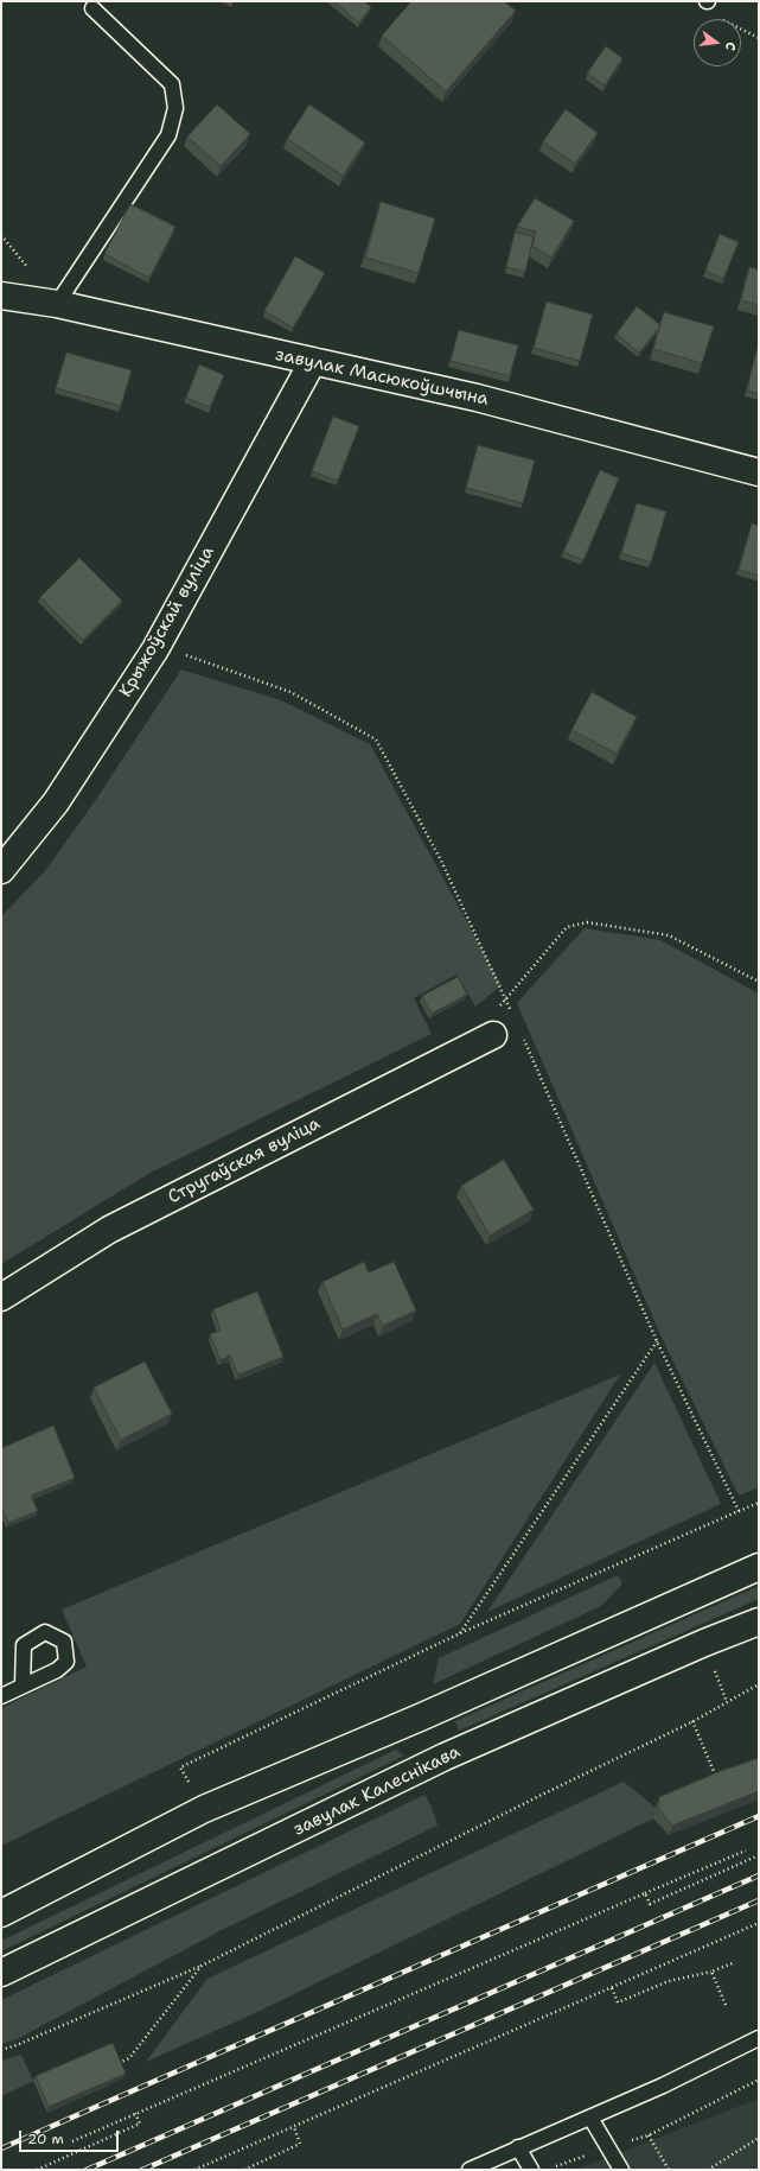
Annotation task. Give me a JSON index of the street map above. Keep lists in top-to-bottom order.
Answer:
{
  "streets": {
    "street": [
      "завулак Масюкоўшчына",
      "Крыжоўскай вуліца",
      "Стругаўская вуліца",
      "завулак Калеснікава"
    ]
  },
  "crossings": [
    ["завулак Масюкоўшчына", "Крыжоўскай вуліца"]
  ],
  "scale_bar": "20 m",
  "north": "right"
}
